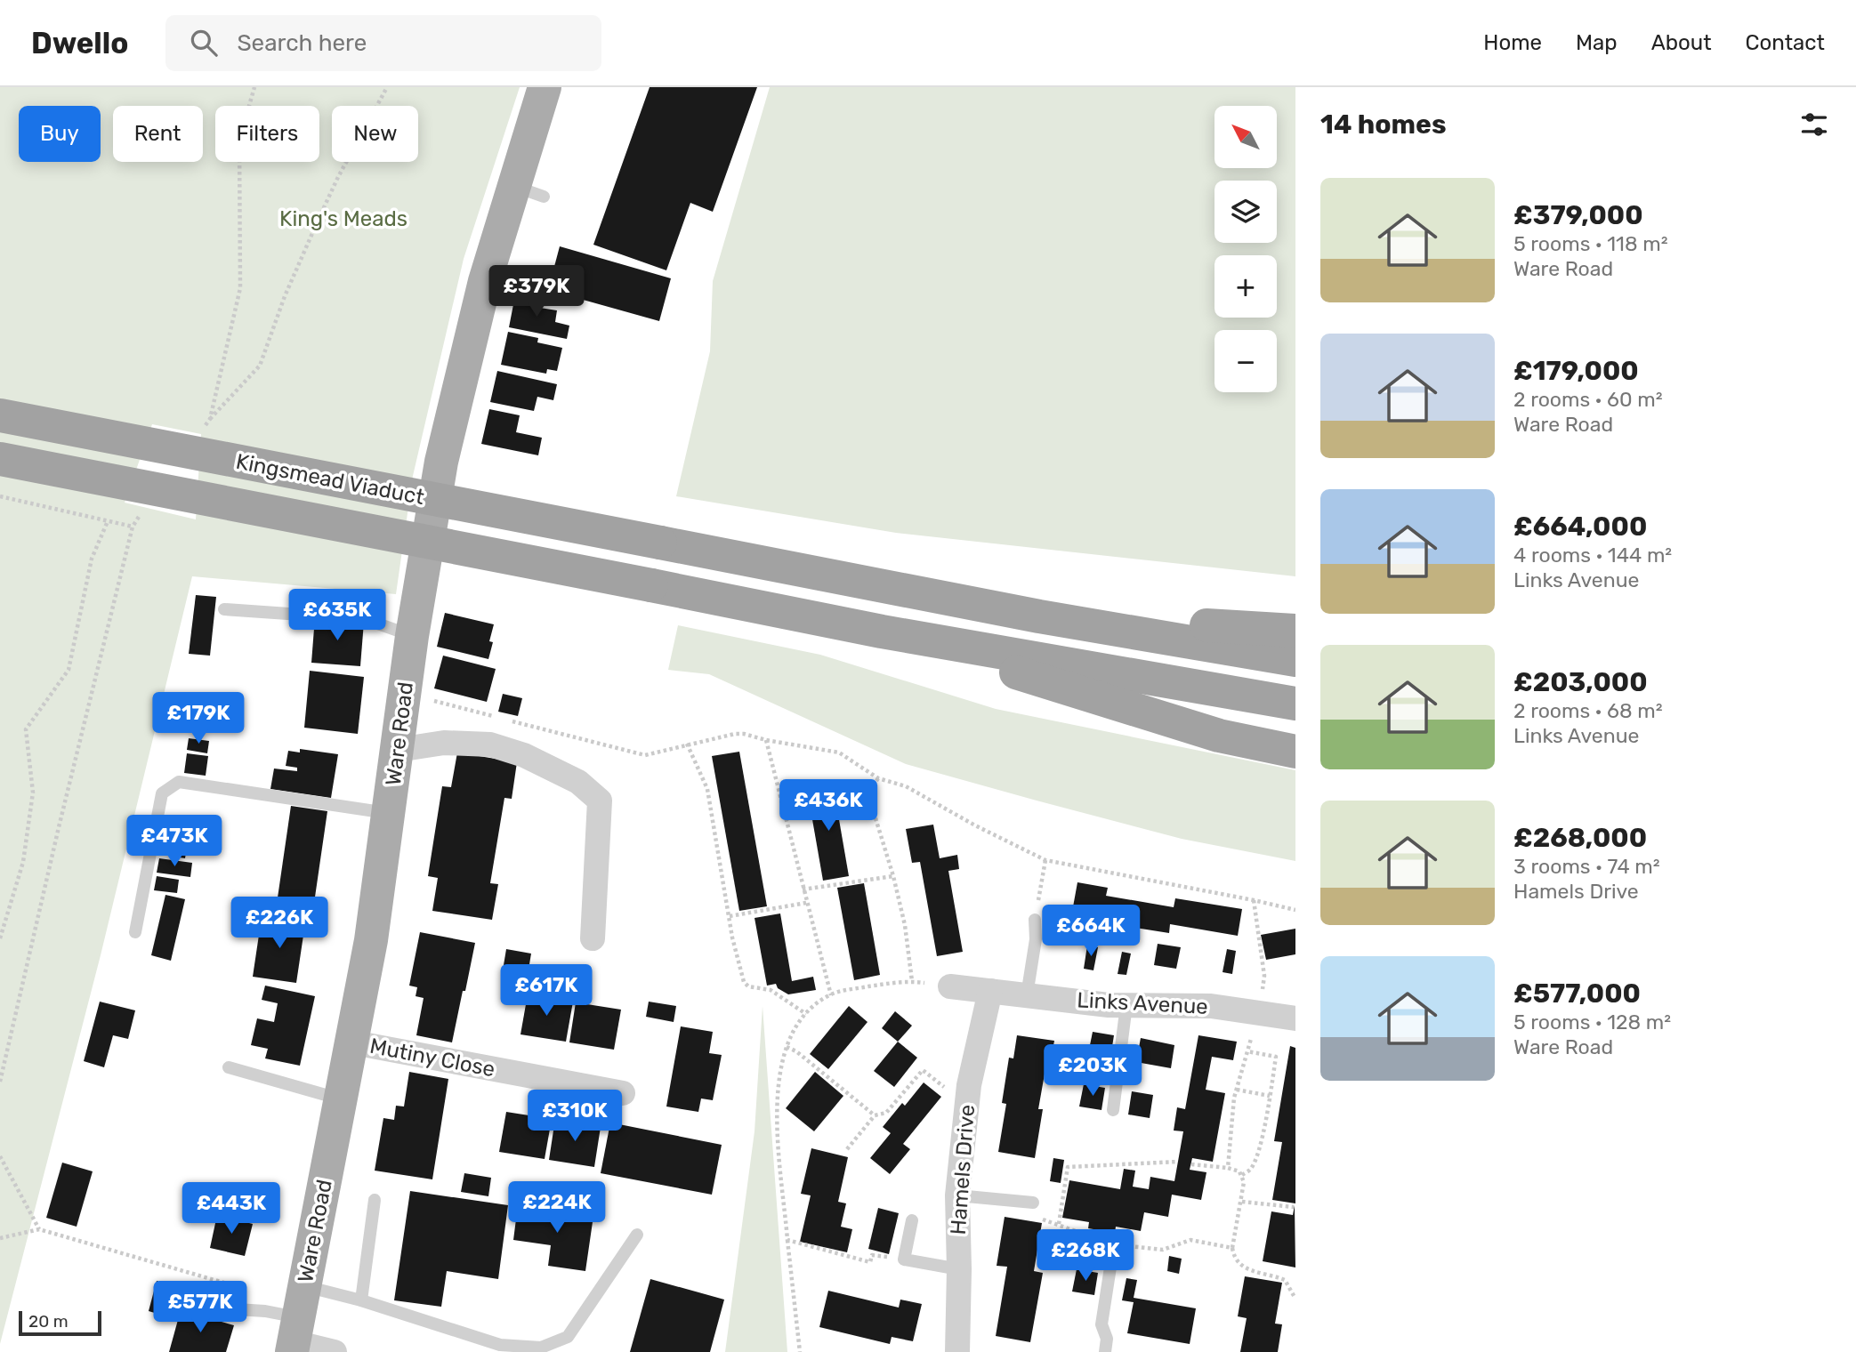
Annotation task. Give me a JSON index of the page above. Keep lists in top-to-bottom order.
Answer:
{
  "streets": {
    "highway": ["Kingsmead Viaduct"],
    "main road": ["Ware Road"],
    "street": ["Links Avenue", "Mutiny Close", "Hamels Drive"]
  },
  "crossings": [
    ["Ware Road", "Mutiny Close"],
    ["Links Avenue", "Hamels Drive"]
  ],
  "parks": ["King's Meads"],
  "scale_bar": "20 m",
  "north": "top left",
  "page": {
    "header": "Dwello",
    "search": "Search here",
    "nav": [
      "Home",
      "Map",
      "About",
      "Contact"
    ],
    "heading": "14 homes",
    "map_buttons": ["+", "−"],
    "chip": [
      "Buy",
      "Rent",
      "Filters",
      "New"
    ],
    "list": [
      {
        "name": "£379,000",
        "note": "5 rooms · 118 m² · Ware Road"
      },
      {
        "name": "£179,000",
        "note": "2 rooms · 60 m² · Ware Road"
      },
      {
        "name": "£664,000",
        "note": "4 rooms · 144 m² · Links Avenue"
      },
      {
        "name": "£203,000",
        "note": "2 rooms · 68 m² · Links Avenue"
      },
      {
        "name": "£268,000",
        "note": "3 rooms · 74 m² · Hamels Drive"
      },
      {
        "name": "£577,000",
        "note": "5 rooms · 128 m² · Ware Road"
      }
    ],
    "price": [
      "£379K",
      "£635K",
      "£179K",
      "£436K",
      "£473K",
      "£226K",
      "£664K",
      "£617K",
      "£203K",
      "£310K",
      "£224K",
      "£443K",
      "£268K",
      "£577K"
    ],
    "scale": "20 m"
  }
}
